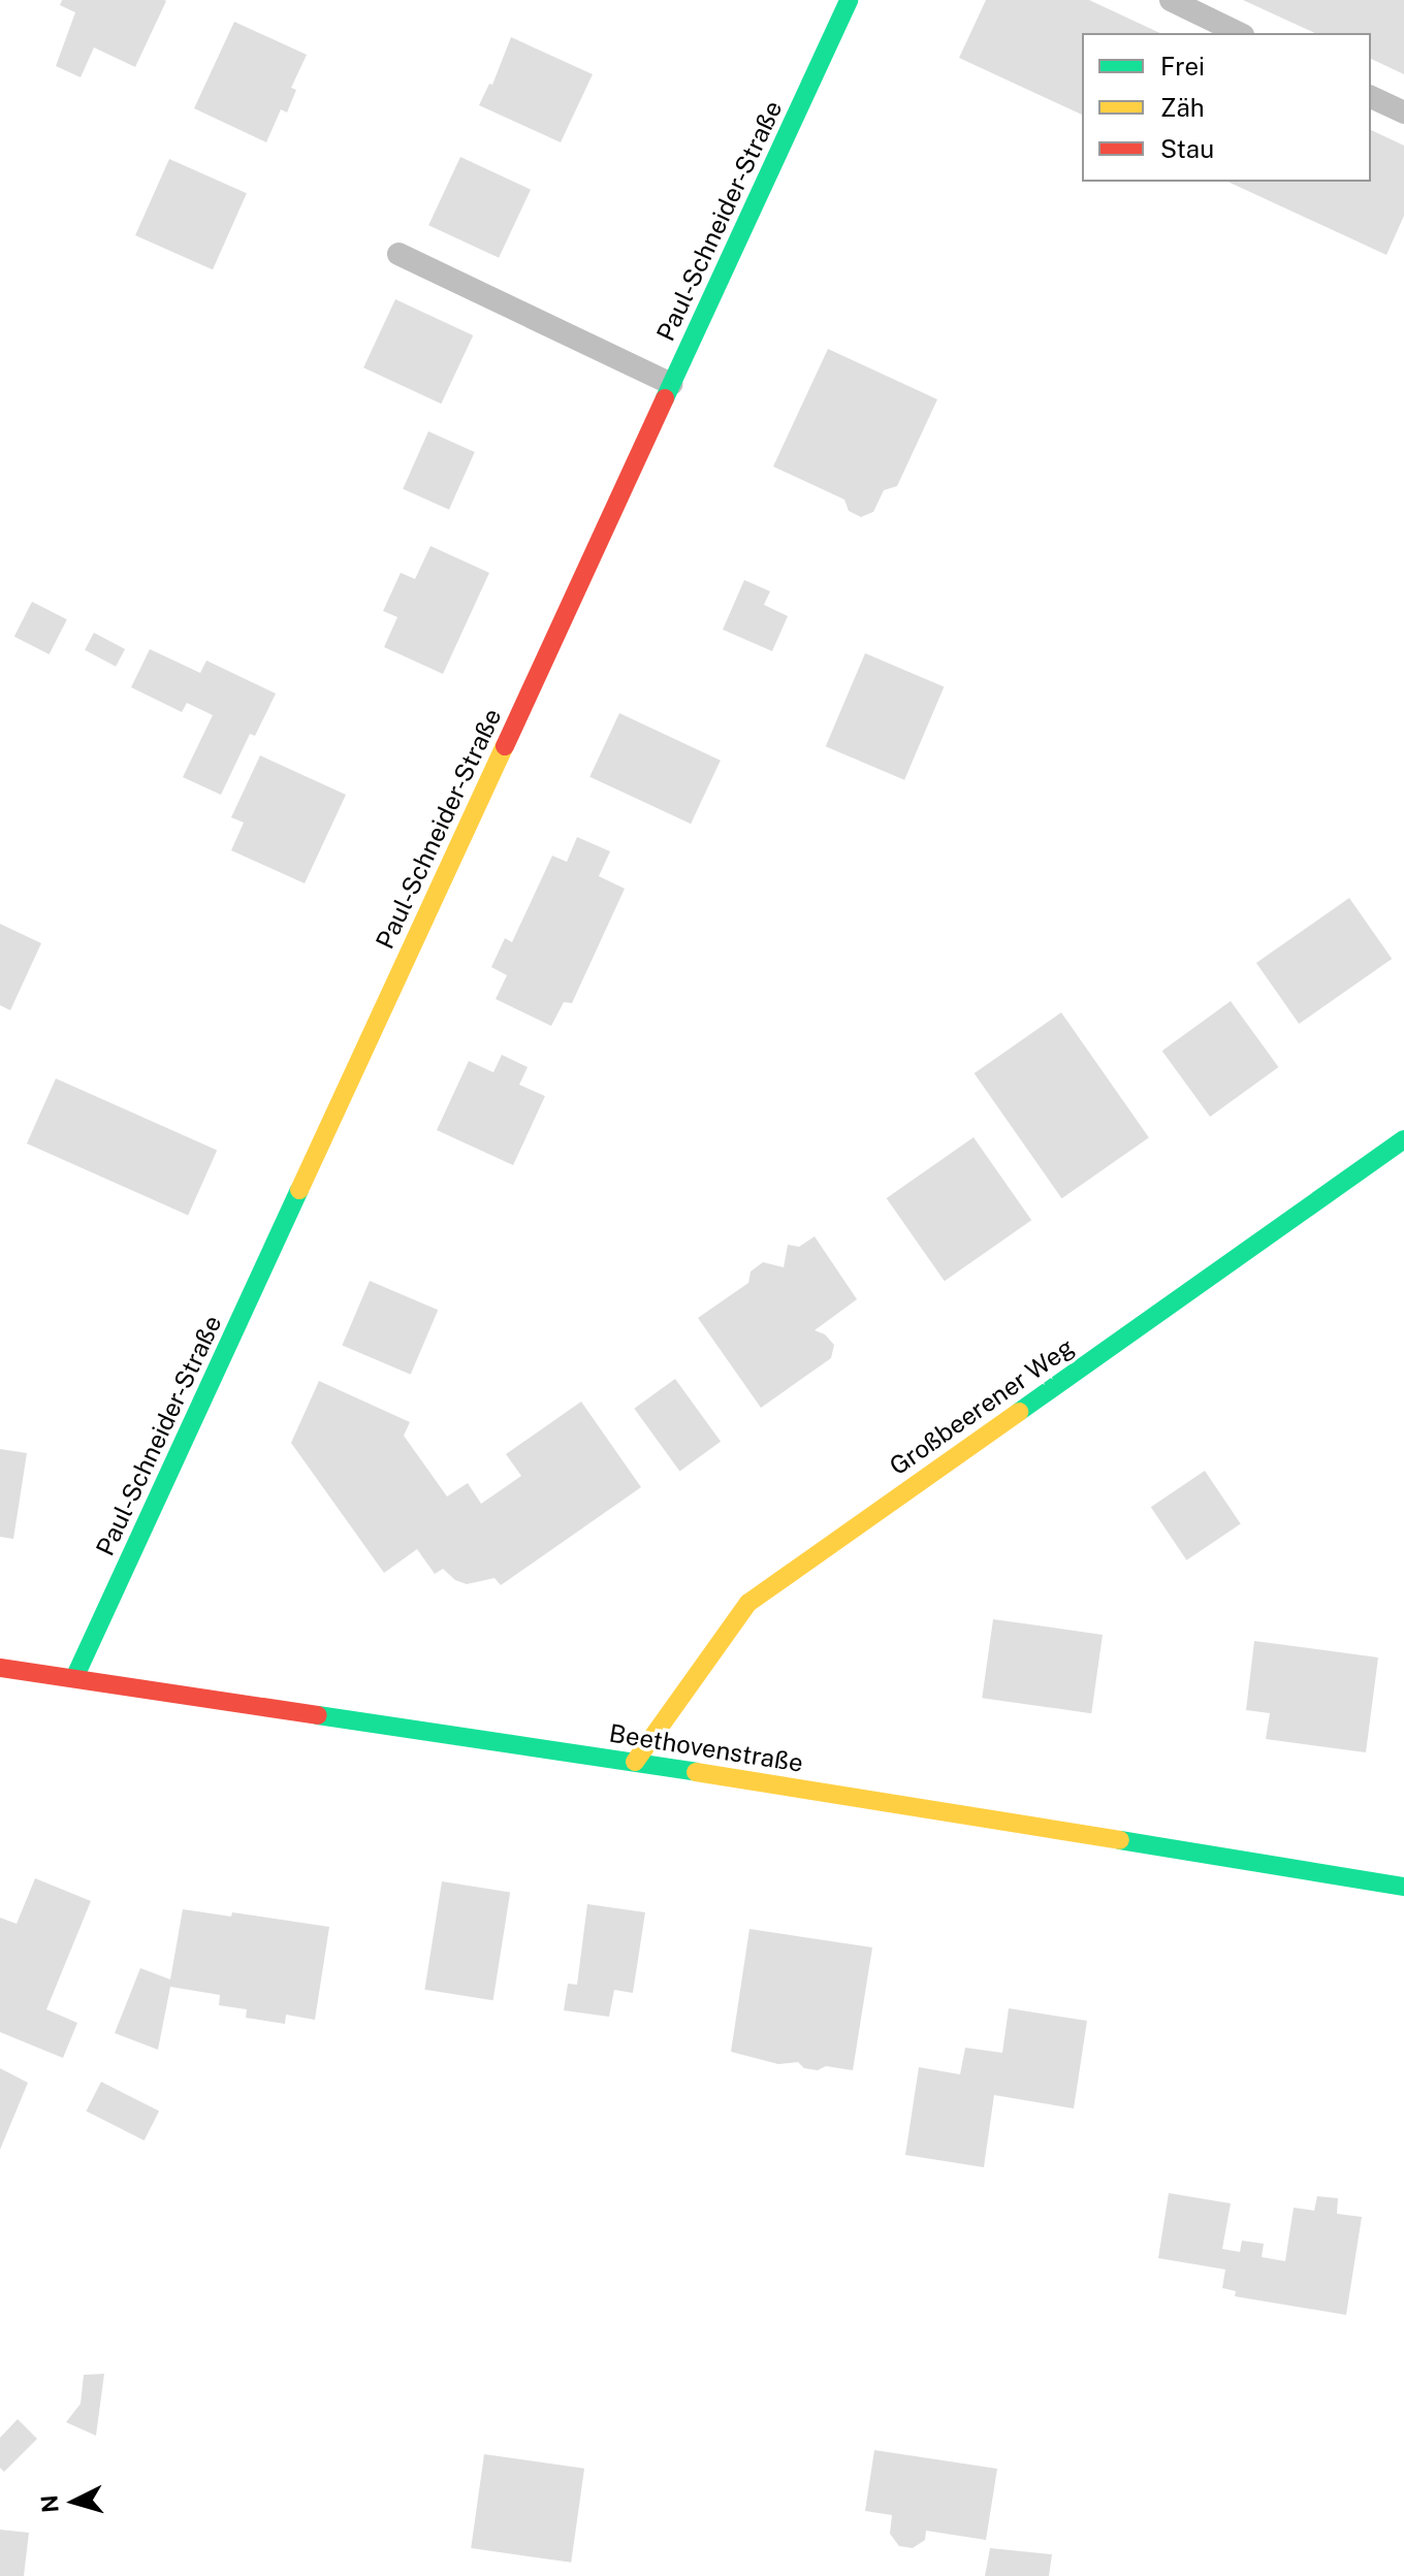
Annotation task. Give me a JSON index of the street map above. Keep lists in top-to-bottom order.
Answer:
{
  "streets": {
    "street": ["Paul-Schneider-Straße", "Großbeerener Weg", "Beethovenstraße"]
  },
  "crossings": [
    ["Paul-Schneider-Straße", "Beethovenstraße"],
    ["Großbeerener Weg", "Beethovenstraße"]
  ],
  "legend": ["Frei", "Zäh", "Stau"],
  "north": "left"
}
